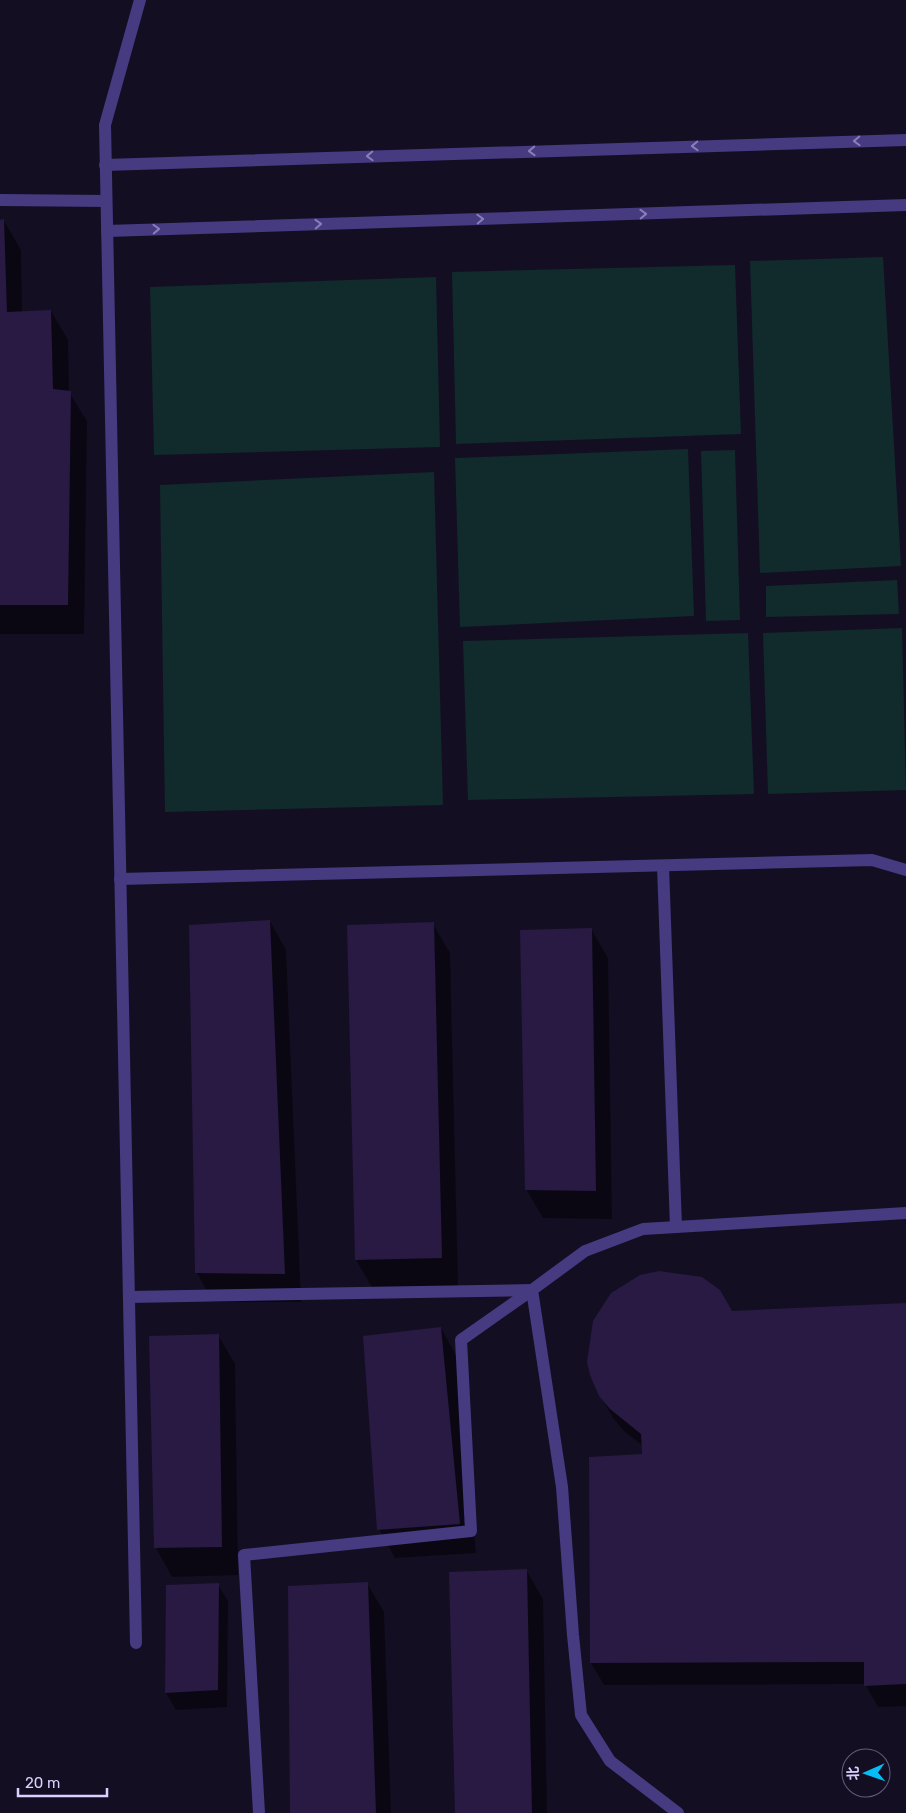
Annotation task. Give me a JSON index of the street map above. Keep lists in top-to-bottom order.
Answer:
{
  "scale_bar": "20 m",
  "north": "left"
}
